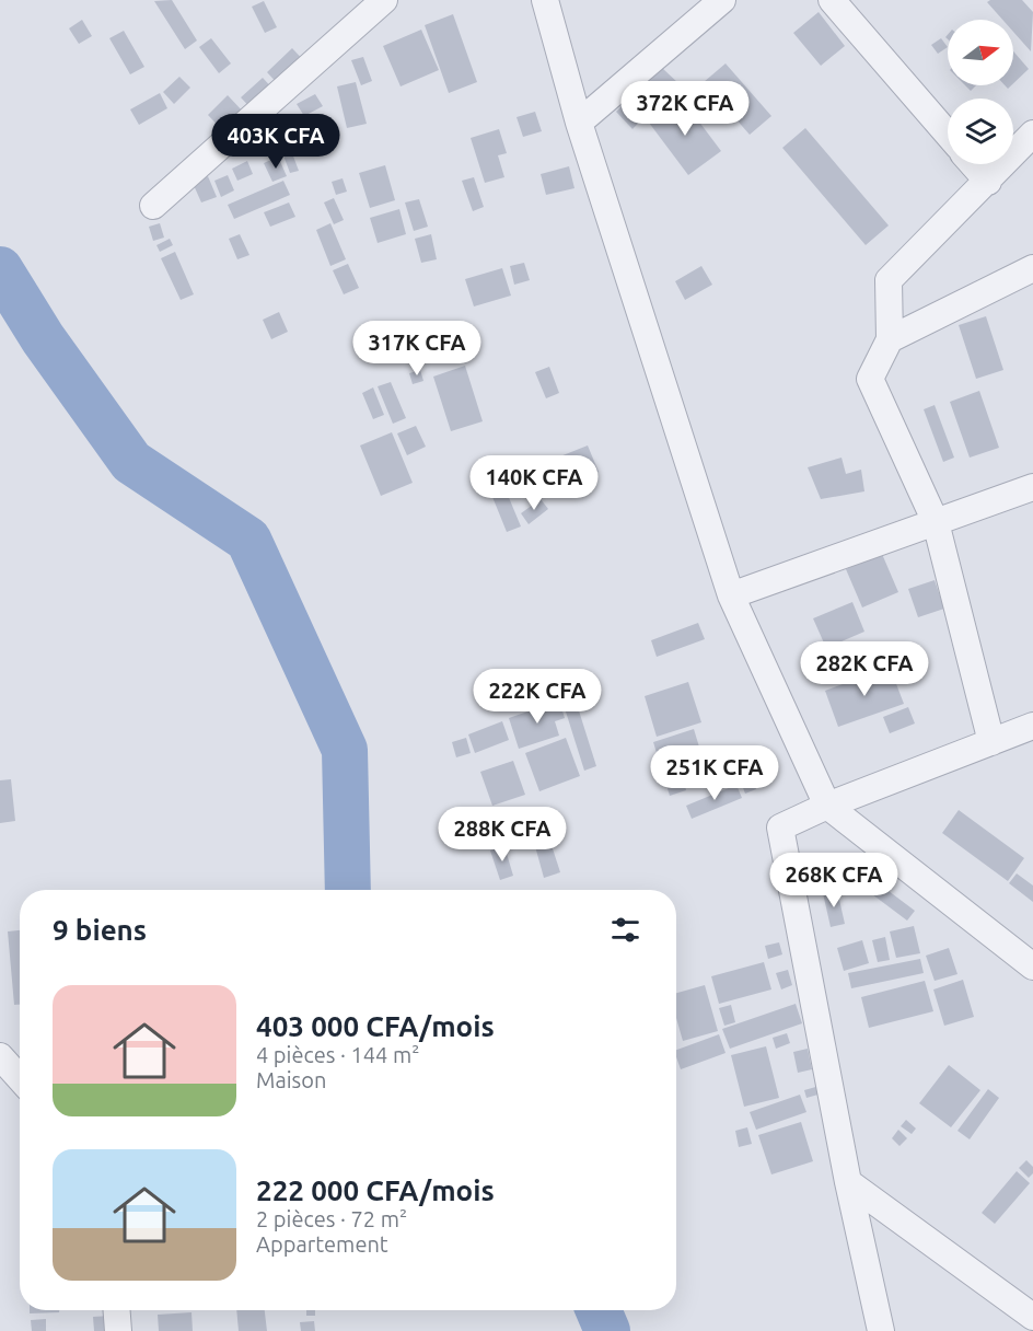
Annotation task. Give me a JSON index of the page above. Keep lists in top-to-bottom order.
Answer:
{
  "north": "right",
  "page": {
    "price": [
      "372K CFA",
      "403K CFA",
      "317K CFA",
      "140K CFA",
      "282K CFA",
      "222K CFA",
      "251K CFA",
      "288K CFA",
      "268K CFA"
    ],
    "heading": "9 biens",
    "list": [
      {
        "name": "403 000 CFA/mois",
        "note": "4 pièces · 144 m² · Maison"
      },
      {
        "name": "222 000 CFA/mois",
        "note": "2 pièces · 72 m² · Appartement"
      }
    ]
  }
}
